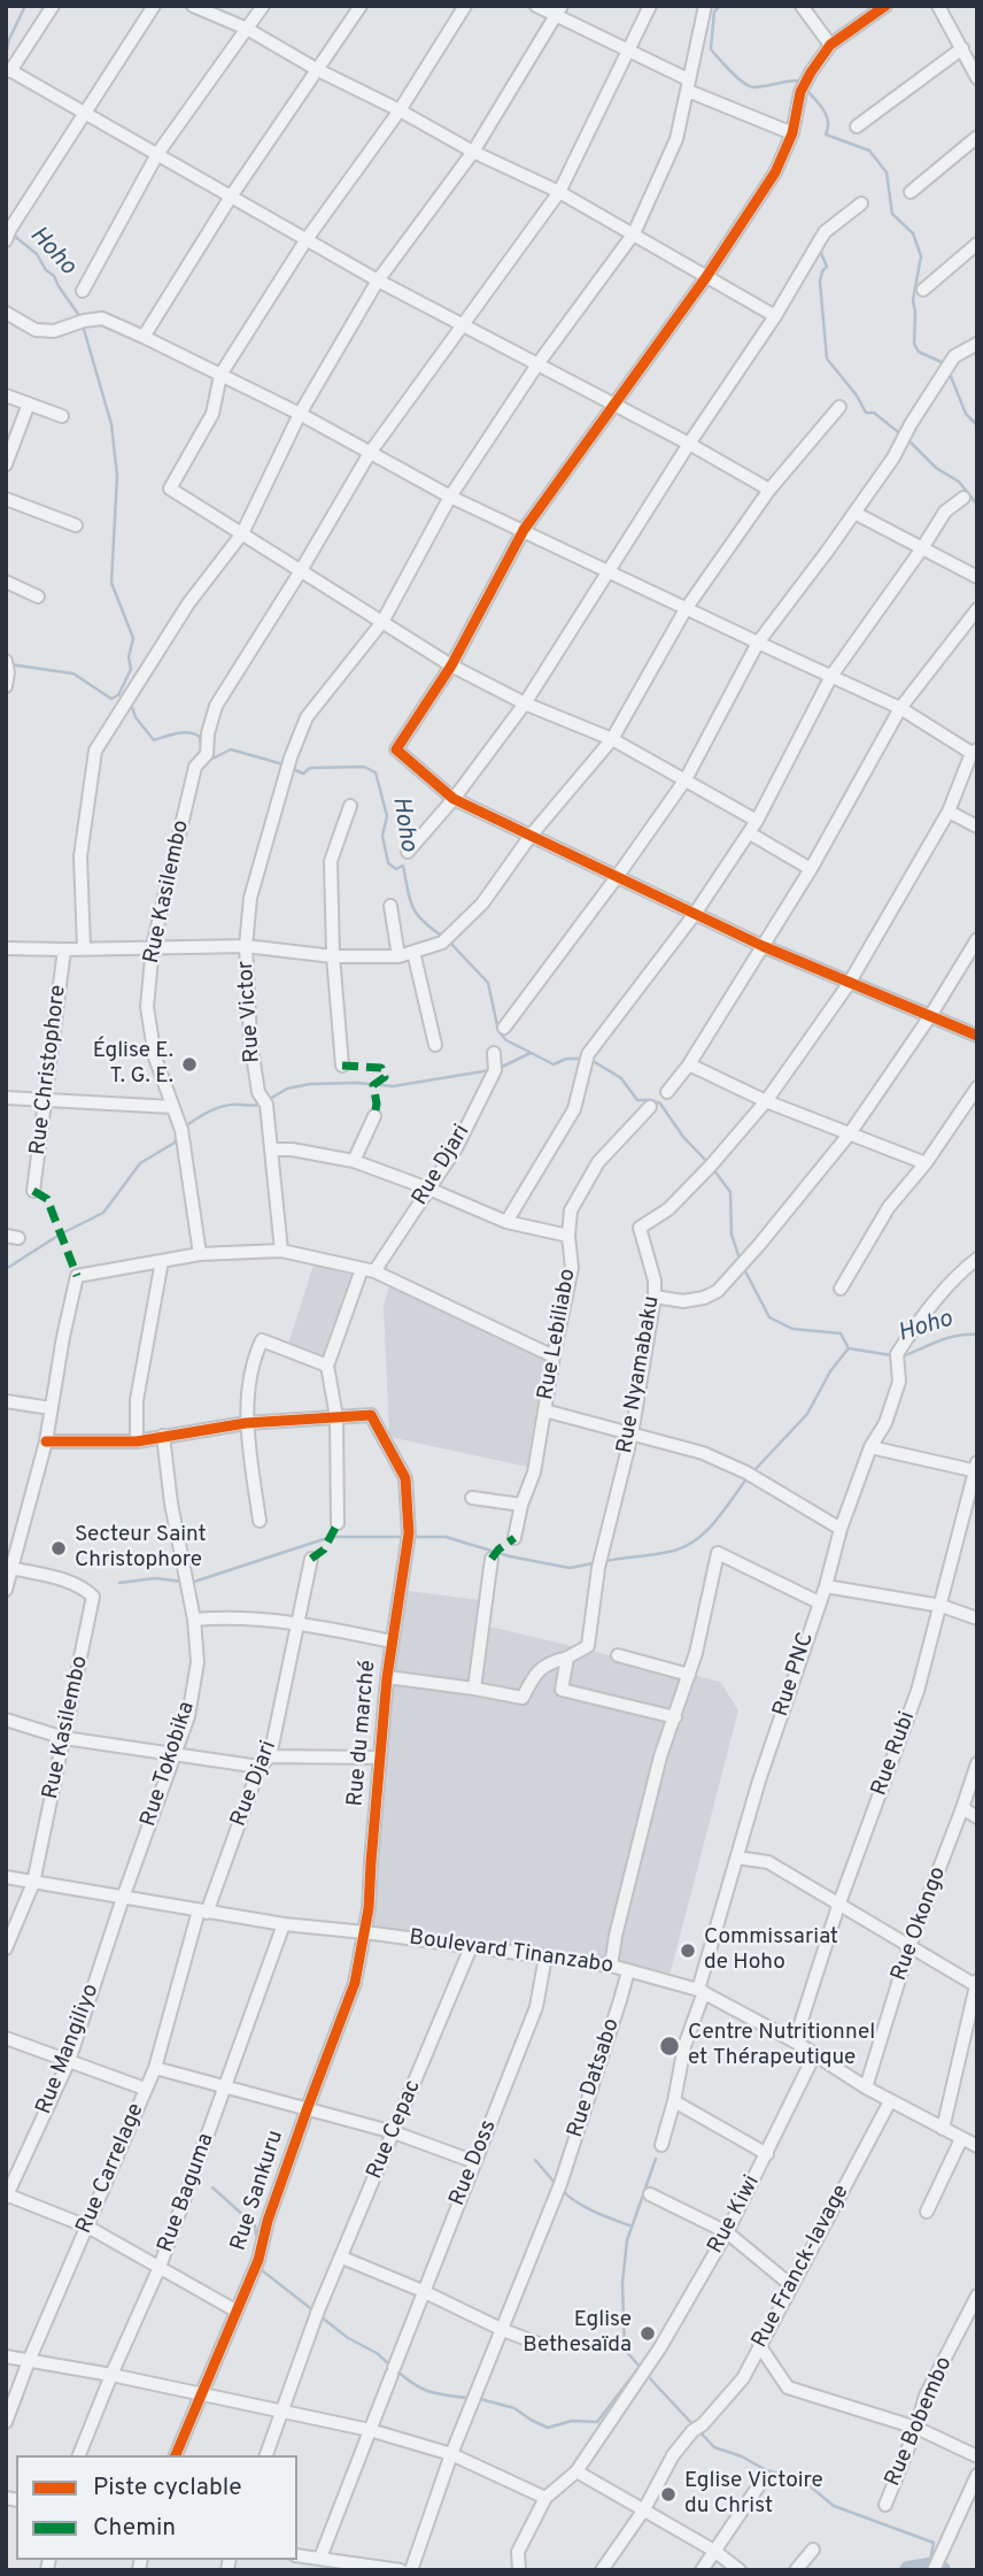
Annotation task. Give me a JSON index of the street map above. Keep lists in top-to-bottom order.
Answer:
{
  "streets": {
    "street": [
      "Rue Kasilembo",
      "Rue Victor",
      "Rue Christophore",
      "Rue Djari",
      "Rue Lebiliabo",
      "Rue Nyamabaku",
      "Rue PNC",
      "Rue du marché",
      "Rue Rubi",
      "Rue Tokobika",
      "Rue Okongo",
      "Boulevard Tinanzabo",
      "Rue Mangiliyo",
      "Rue Datsabo",
      "Rue Cepac",
      "Rue Doss",
      "Rue Carrelage",
      "Rue Sankuru",
      "Rue Baguma",
      "Rue Kiwi",
      "Rue Franck-lavage",
      "Rue Bobembo"
    ]
  },
  "crossings": [
    ["Rue Kasilembo", "Boulevard Tinanzabo"],
    ["Rue Djari", "Rue du marché"],
    ["Rue Djari", "Boulevard Tinanzabo"],
    ["Rue Djari", "Rue Carrelage"],
    ["Rue PNC", "Boulevard Tinanzabo"],
    ["Rue du marché", "Boulevard Tinanzabo"],
    ["Rue du marché", "Rue Sankuru"],
    ["Rue Rubi", "Boulevard Tinanzabo"],
    ["Rue Tokobika", "Boulevard Tinanzabo"],
    ["Rue Tokobika", "Rue Mangiliyo"],
    ["Rue Okongo", "Boulevard Tinanzabo"],
    ["Boulevard Tinanzabo", "Rue Mangiliyo"],
    ["Boulevard Tinanzabo", "Rue Datsabo"],
    ["Boulevard Tinanzabo", "Rue Cepac"],
    ["Boulevard Tinanzabo", "Rue Doss"],
    ["Boulevard Tinanzabo", "Rue Carrelage"],
    ["Boulevard Tinanzabo", "Rue Sankuru"],
    ["Boulevard Tinanzabo", "Rue Baguma"],
    ["Boulevard Tinanzabo", "Rue Kiwi"],
    ["Boulevard Tinanzabo", "Rue Franck-lavage"]
  ],
  "water": ["Hoho"],
  "places": [
    "Église E. T. G. E.",
    "Secteur Saint Christophore",
    "Commissariat de Hoho",
    "Centre Nutritionnel et Thérapeutique",
    "Eglise Bethesaïda",
    "Eglise Victoire du Christ"
  ],
  "legend": ["Piste cyclable", "Chemin"]
}
